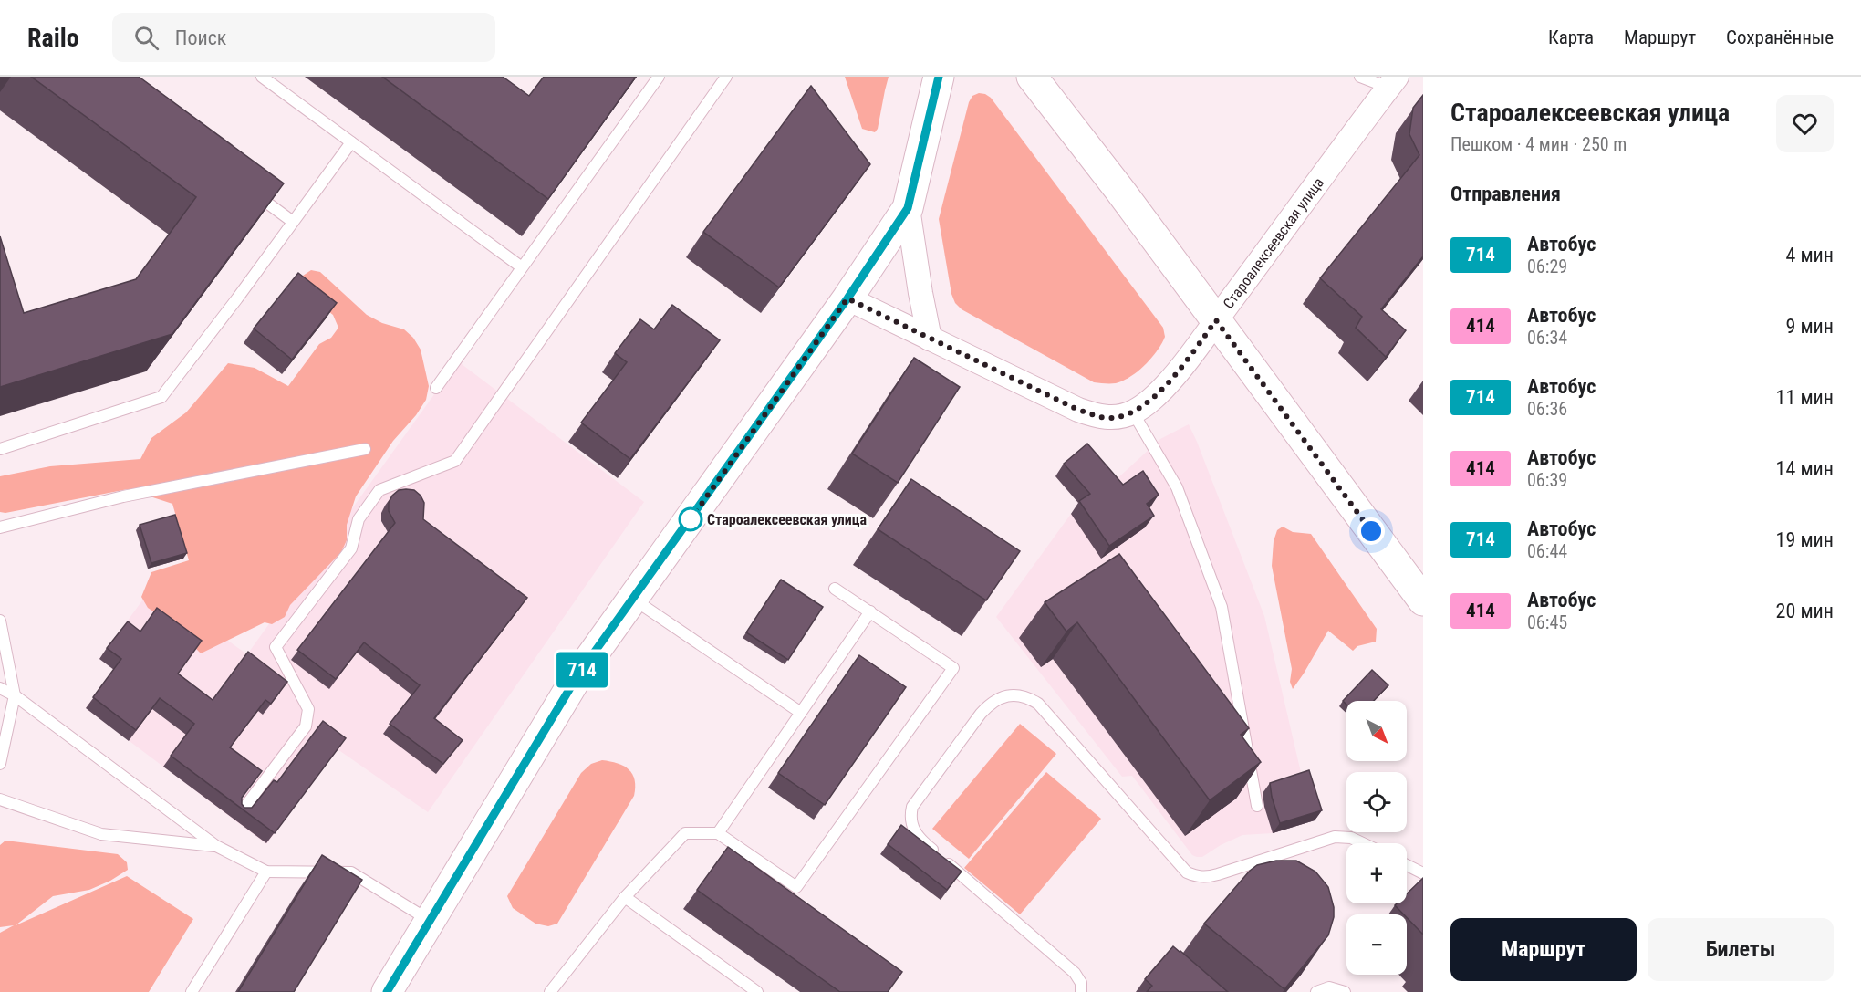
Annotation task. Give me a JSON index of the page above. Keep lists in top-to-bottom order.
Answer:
{
  "streets": {
    "street": ["Староалексеевская улица"]
  },
  "places": ["Староалексеевская улица"],
  "lines": ["bus line 714"],
  "north": "bottom right",
  "page": {
    "header": "Railo",
    "search": "Поиск",
    "nav": ["Карта", "Маршрут", "Сохранённые"],
    "on_map": "714",
    "heading": [
      ["Староалексеевская улица", "Пешком · 4 мин · 250 m"],
      "Отправления"
    ],
    "list": [
      {
        "mark": "714",
        "name": "Автобус",
        "note": "06:29",
        "value": "4 мин"
      },
      {
        "mark": "414",
        "name": "Автобус",
        "note": "06:34",
        "value": "9 мин"
      },
      {
        "mark": "714",
        "name": "Автобус",
        "note": "06:36",
        "value": "11 мин"
      },
      {
        "mark": "414",
        "name": "Автобус",
        "note": "06:39",
        "value": "14 мин"
      },
      {
        "mark": "714",
        "name": "Автобус",
        "note": "06:44",
        "value": "19 мин"
      },
      {
        "mark": "414",
        "name": "Автобус",
        "note": "06:45",
        "value": "20 мин"
      }
    ],
    "map_buttons": ["+", "−"],
    "buttons": ["Маршрут", "Билеты"]
  }
}
